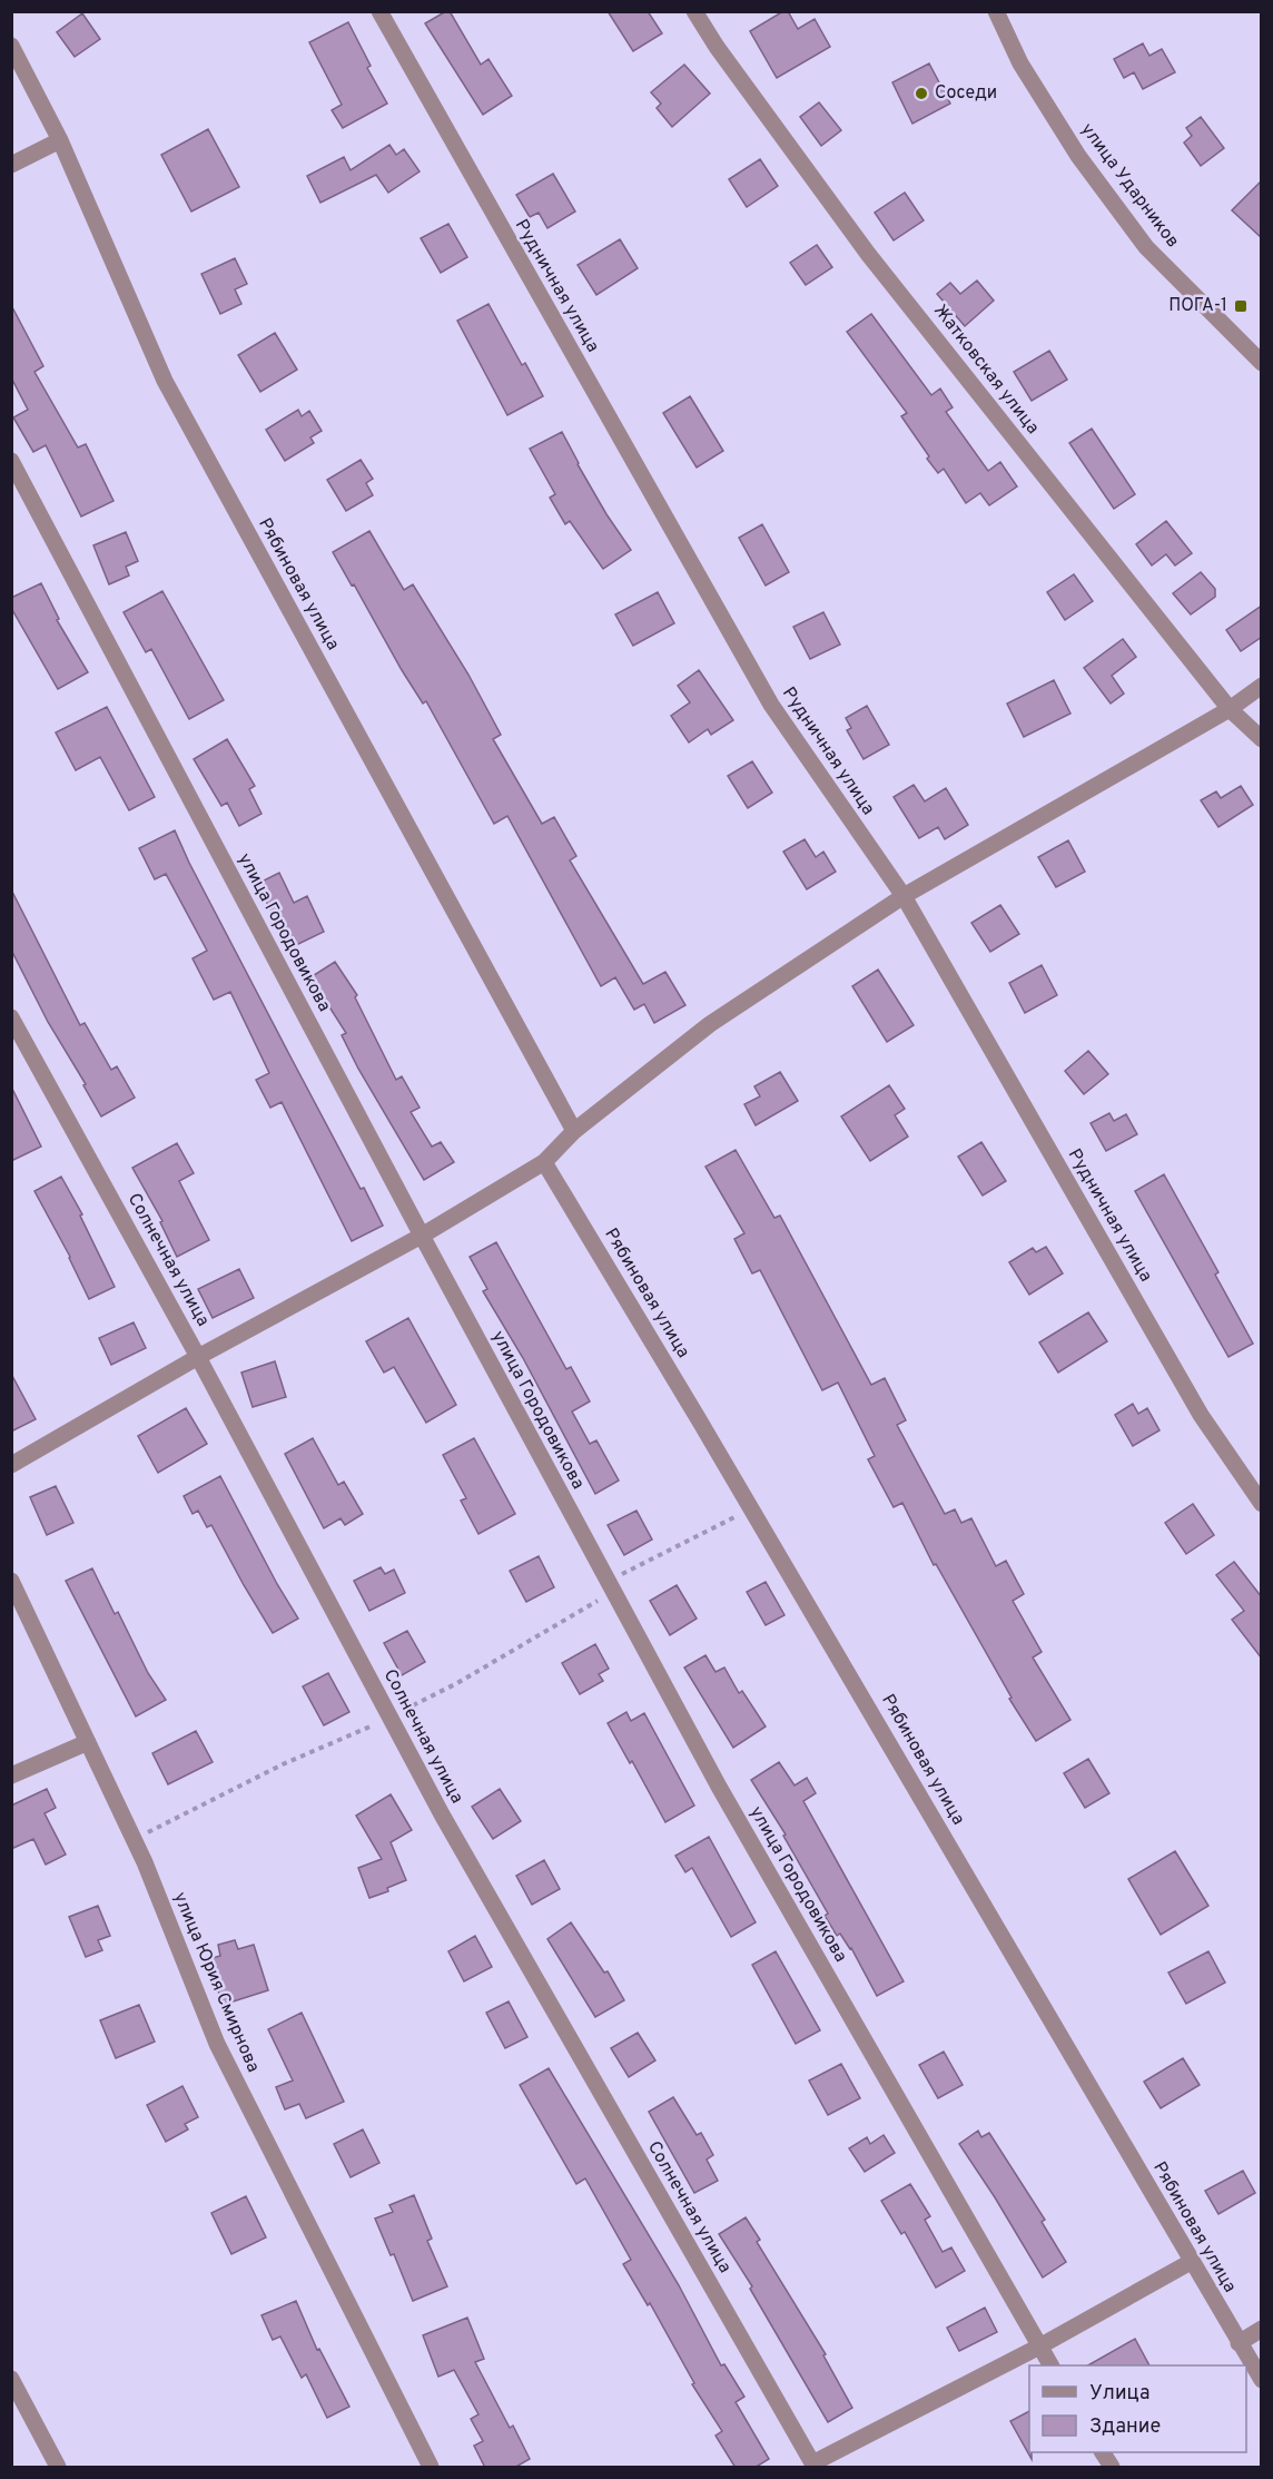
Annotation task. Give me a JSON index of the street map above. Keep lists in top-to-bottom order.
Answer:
{
  "streets": {
    "street": [
      "улица Ударников",
      "Рудничная улица",
      "Жатковская улица",
      "Рябиновая улица",
      "улица Городовикова",
      "Солнечная улица",
      "улица Юрия Смирнова"
    ]
  },
  "places": {
    "other": ["Соседи"],
    "transit": ["ПОГА-1"]
  },
  "legend": ["Улица", "Здание"]
}
